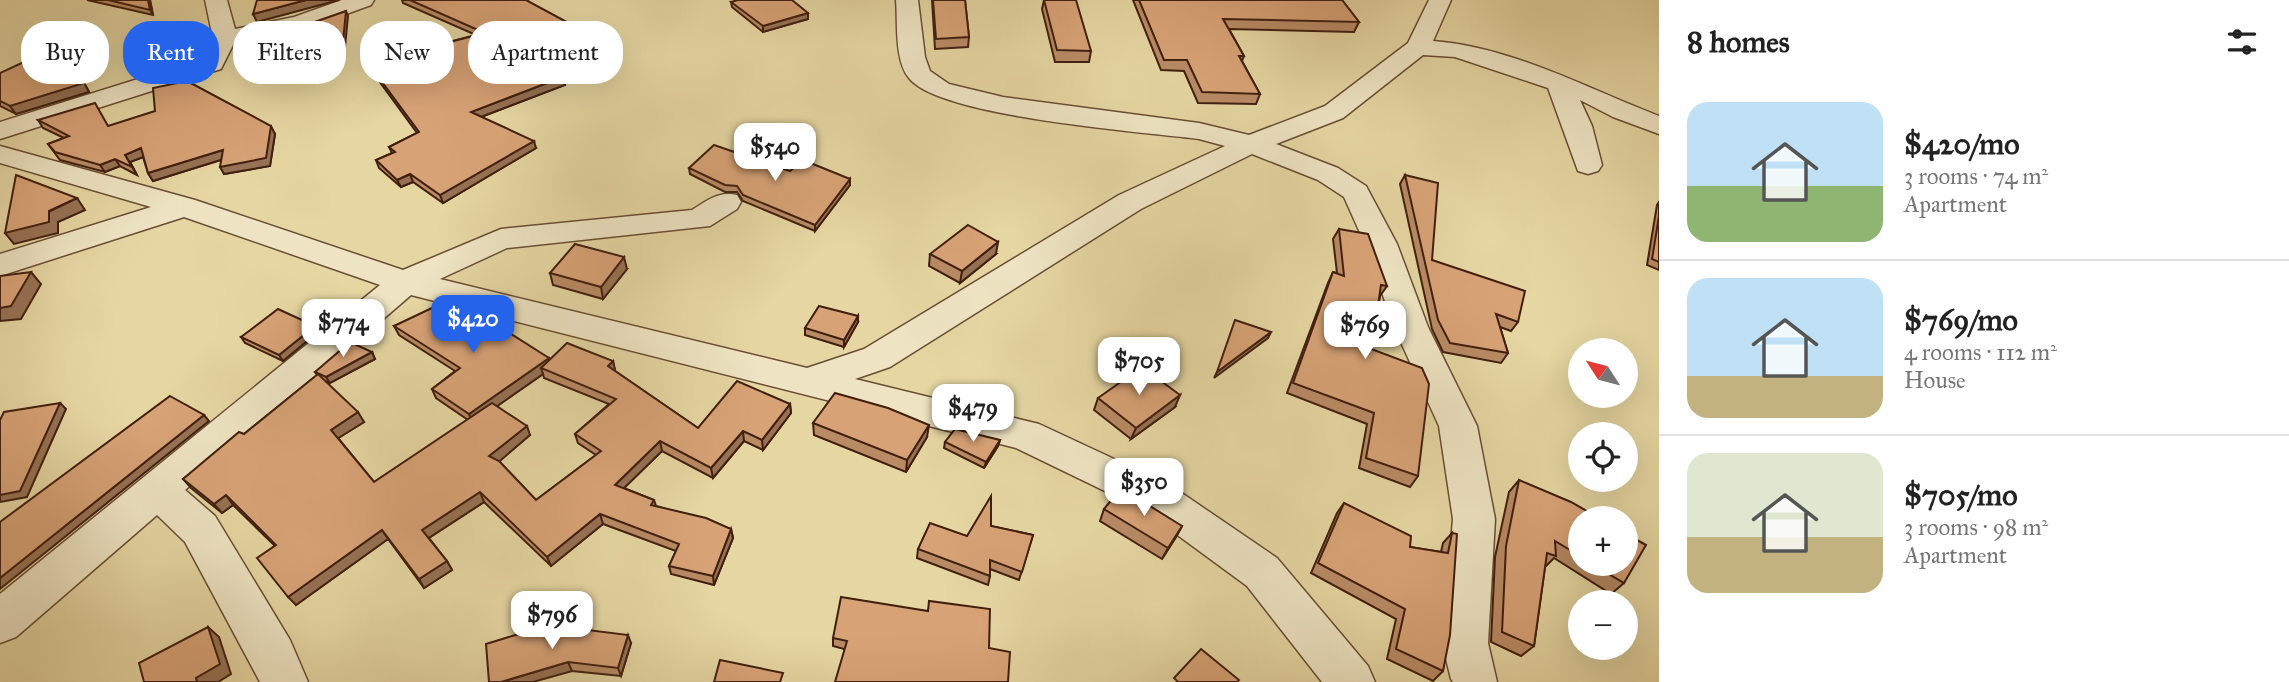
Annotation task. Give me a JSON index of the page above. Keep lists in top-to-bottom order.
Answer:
{
  "north": "top left",
  "page": {
    "heading": "8 homes",
    "chip": [
      "Buy",
      "Rent",
      "Filters",
      "New",
      "Apartment"
    ],
    "list": [
      {
        "name": "$420/mo",
        "note": "3 rooms · 74 m² · Apartment"
      },
      {
        "name": "$769/mo",
        "note": "4 rooms · 112 m² · House"
      },
      {
        "name": "$705/mo",
        "note": "3 rooms · 98 m² · Apartment"
      }
    ],
    "price": [
      "$540",
      "$420",
      "$774",
      "$769",
      "$705",
      "$479",
      "$350",
      "$796"
    ],
    "map_buttons": ["+", "−"]
  }
}
